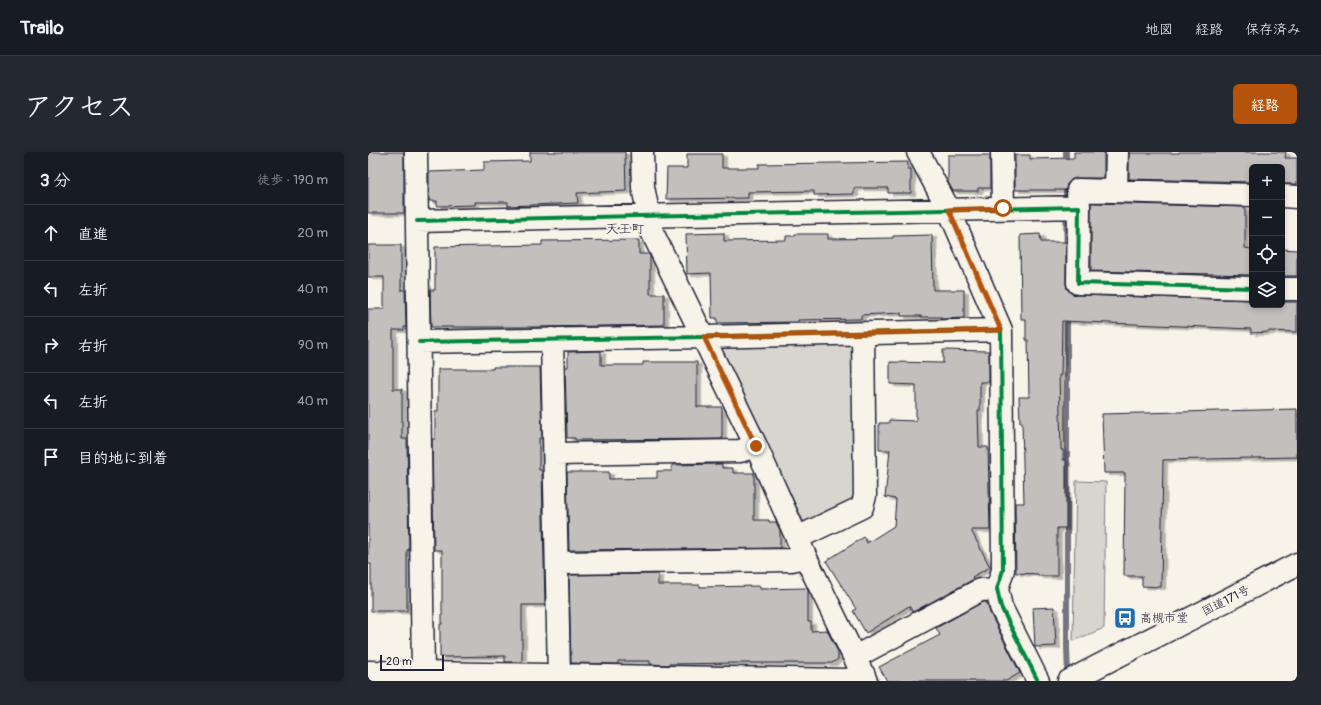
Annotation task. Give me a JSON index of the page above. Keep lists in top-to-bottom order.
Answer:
{
  "streets": {
    "main road": ["国道171号"]
  },
  "districts": ["天王町"],
  "places": {
    "bus stop": ["高槻市堂"]
  },
  "scale_bar": "20 m",
  "page": {
    "header": "Trailo",
    "nav": ["地図", "経路", "保存済み"],
    "title": "アクセス",
    "buttons": "経路",
    "heading": ["3 分", "徒歩 · 190 m"],
    "map_buttons": ["+", "−"],
    "list": [
      ["直進", "20 m"],
      ["左折", "40 m"],
      ["右折", "90 m"],
      ["左折", "40 m"],
      "目的地に到着"
    ],
    "scale": "20 m"
  }
}
